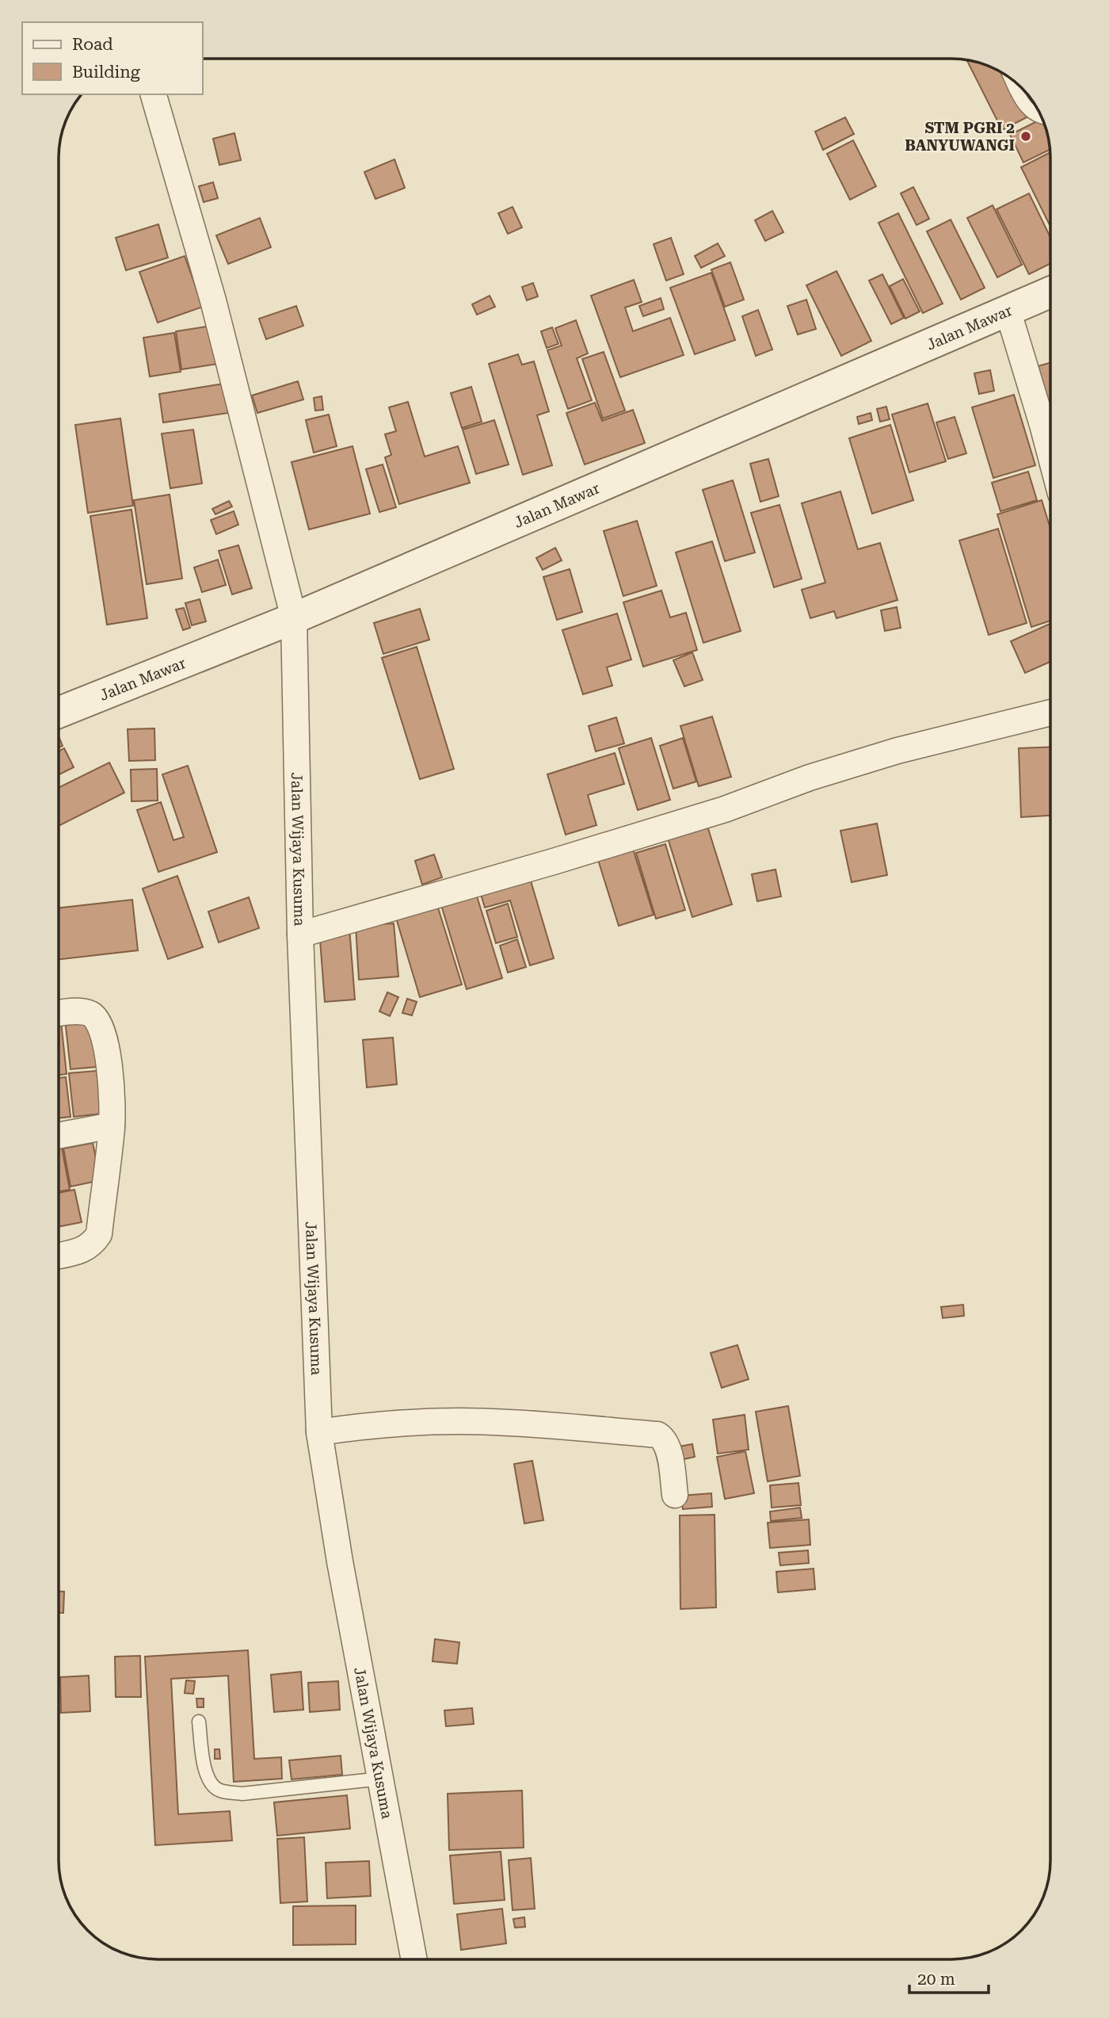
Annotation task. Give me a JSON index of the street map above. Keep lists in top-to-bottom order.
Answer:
{
  "streets": {
    "street": ["Jalan Mawar", "Jalan Wijaya Kusuma"]
  },
  "crossings": [
    ["Jalan Mawar", "Jalan Wijaya Kusuma"]
  ],
  "places": ["STM PGRI 2 BANYUWANGI"],
  "legend": ["Road", "Building"],
  "scale_bar": "20 m"
}
